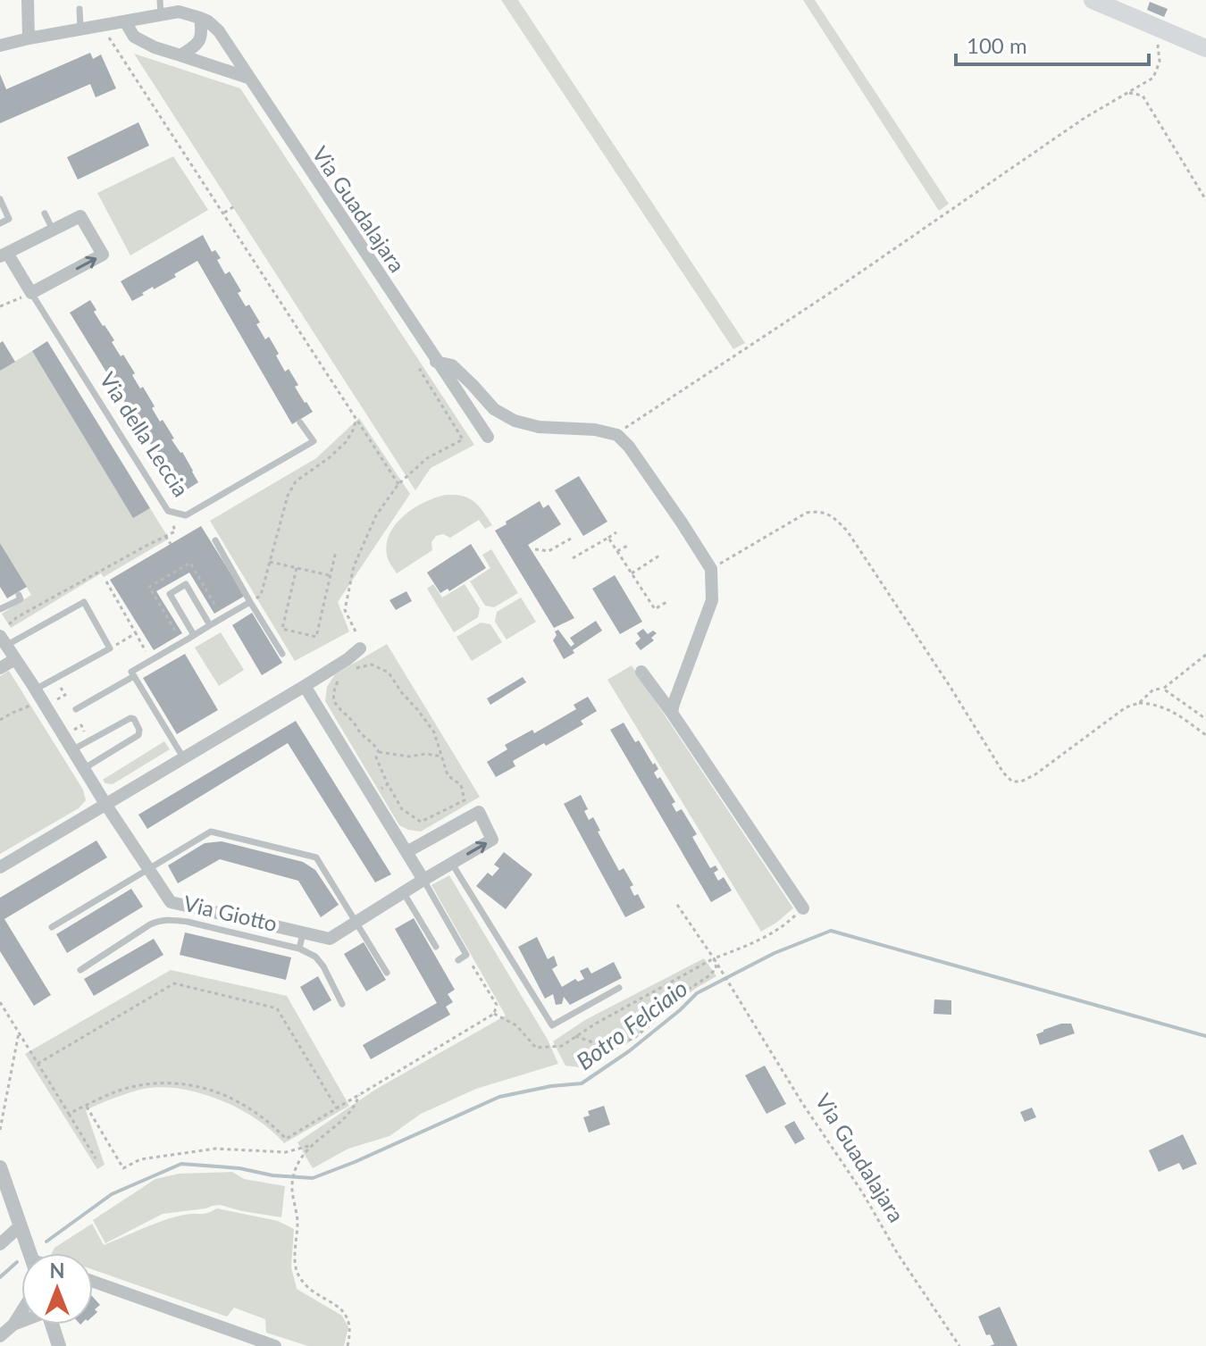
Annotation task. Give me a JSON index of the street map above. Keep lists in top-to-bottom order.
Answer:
{
  "streets": {
    "street": ["Via Guadalajara", "Via della Leccia", "Via Giotto"]
  },
  "water": ["Botro Felciaio"],
  "scale_bar": "100 m",
  "north": "top"
}
